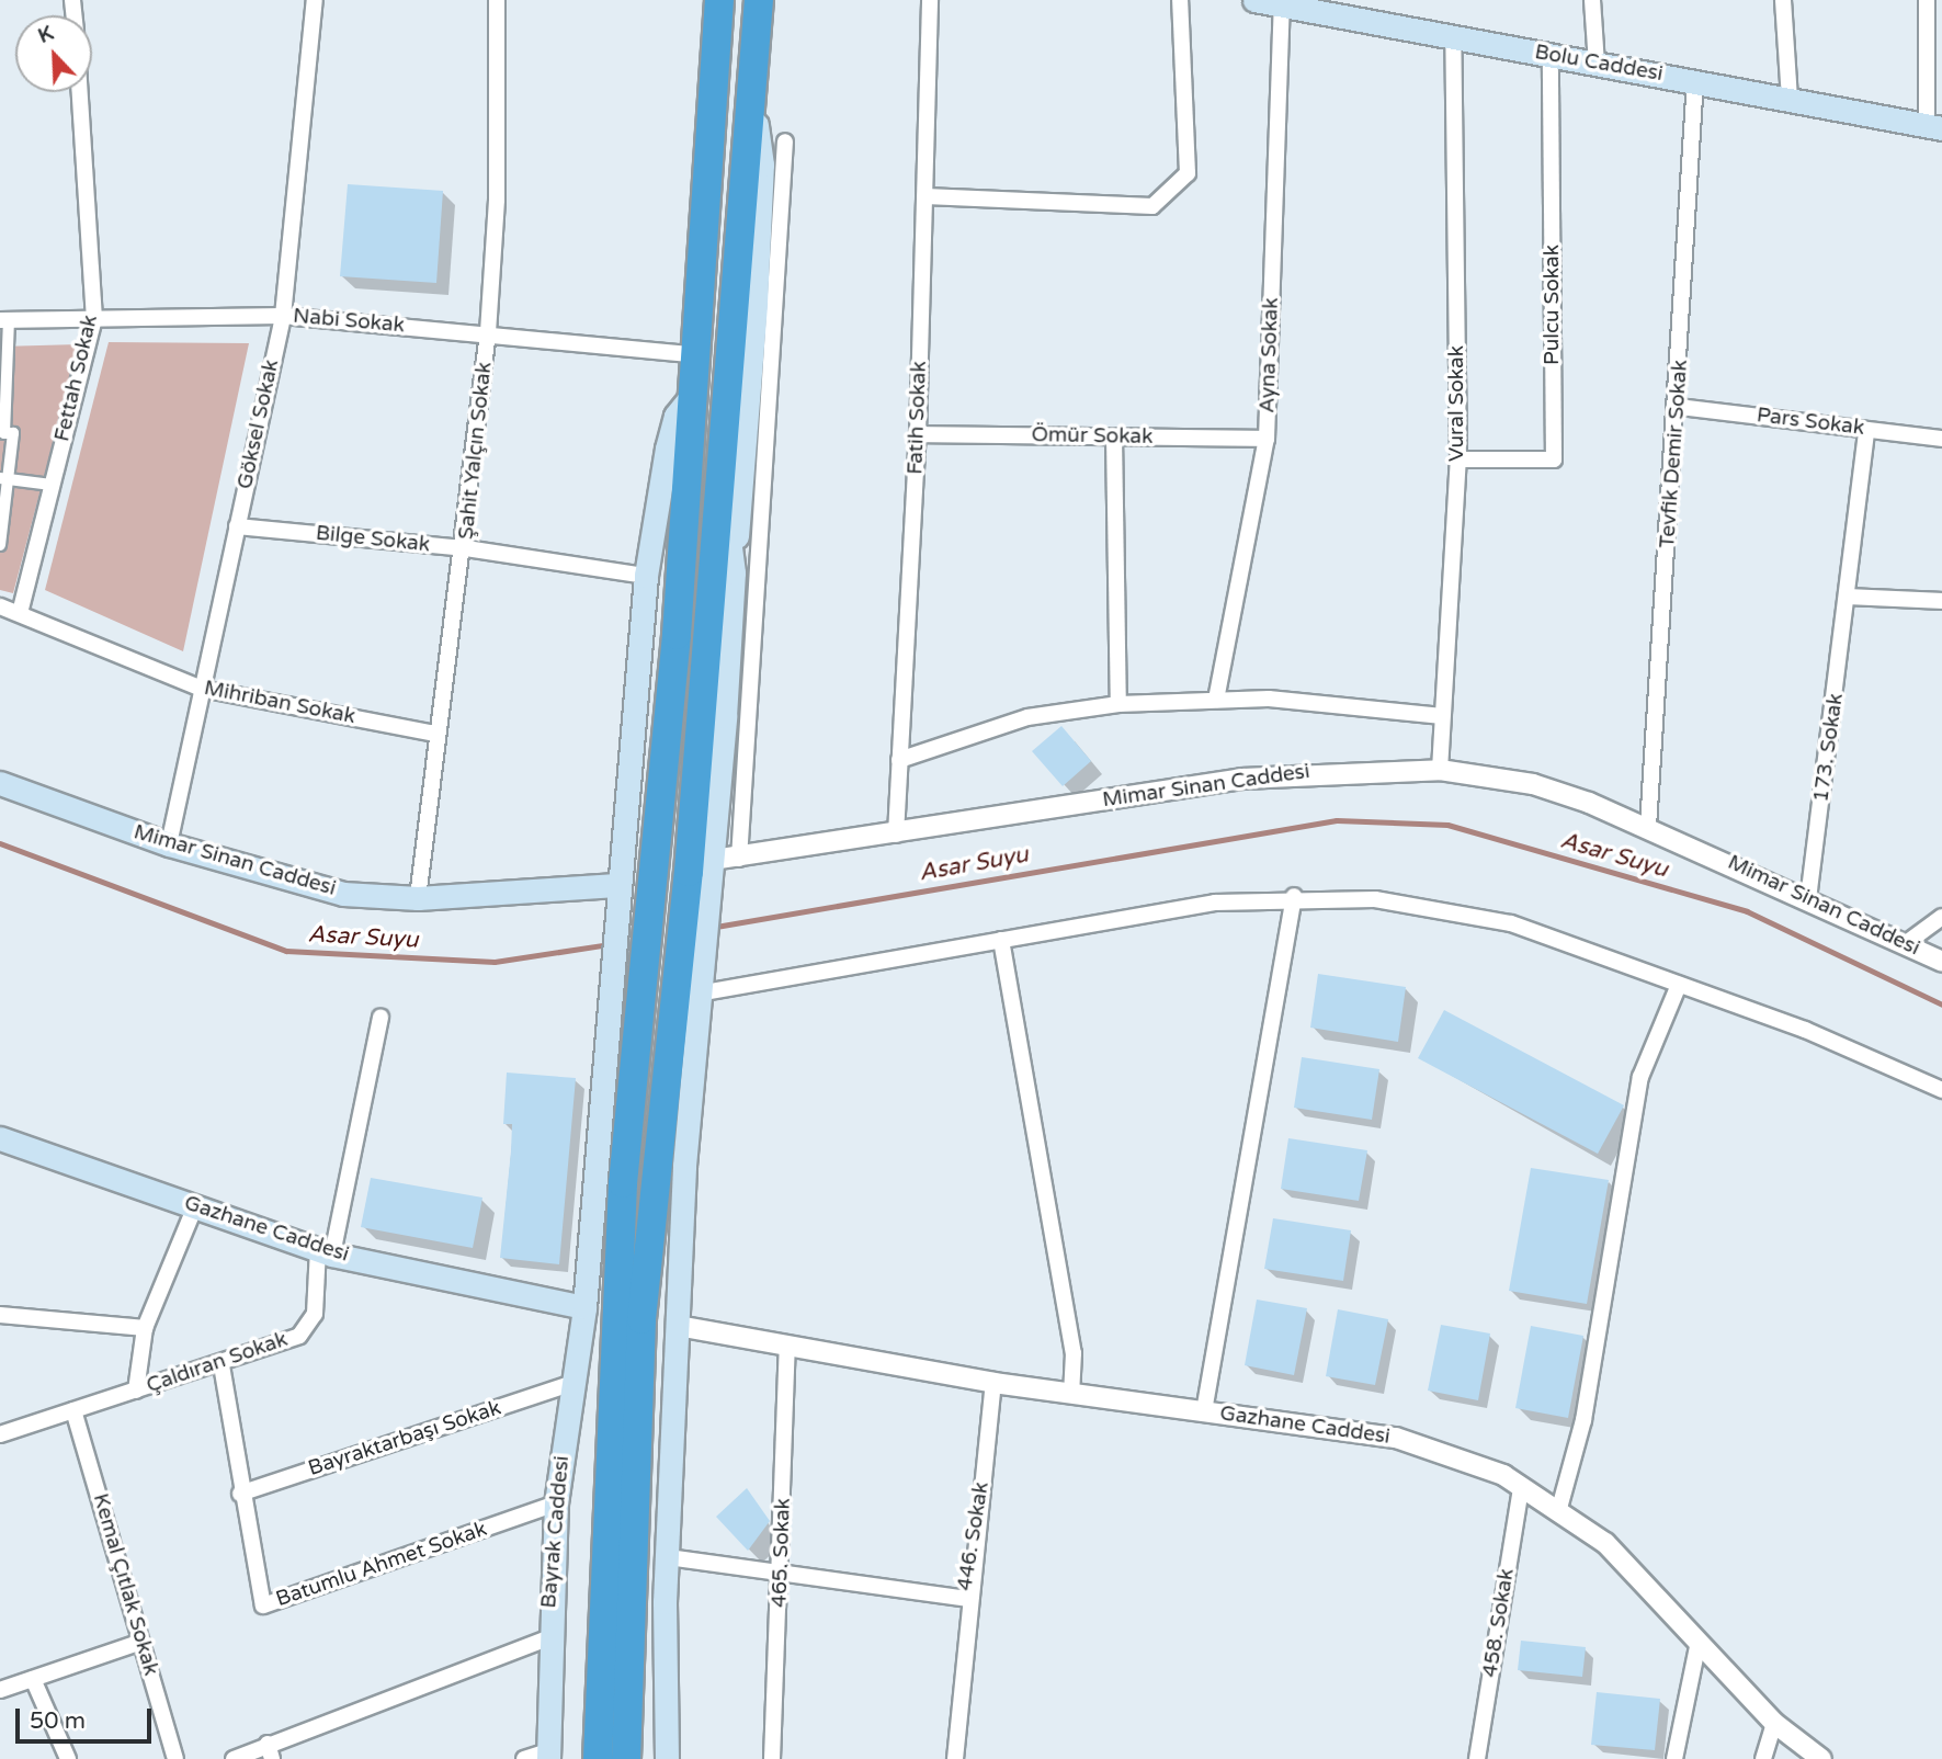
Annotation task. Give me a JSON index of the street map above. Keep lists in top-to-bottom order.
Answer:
{
  "streets": {
    "main road": [
      "Bolu Caddesi",
      "Mimar Sinan Caddesi",
      "Gazhane Caddesi",
      "Bayrak Caddesi"
    ],
    "street": [
      "Pulcu Sokak",
      "Nabi Sokak",
      "Ayna Sokak",
      "Fettah Sokak",
      "Vural Sokak",
      "Fatih Sokak",
      "Pars Sokak",
      "Göksel Sokak",
      "Ömür Sokak",
      "Şahit Yalçın Sokak",
      "Tevfik Demir Sokak",
      "Bilge Sokak",
      "Mihriban Sokak",
      "173. Sokak",
      "Çaldıran Sokak",
      "Bayraktarbaşı Sokak",
      "446. Sokak",
      "465. Sokak",
      "Batumlu Ahmet Sokak",
      "Kemal Çıtlak Sokak",
      "458. Sokak"
    ]
  },
  "crossings": [
    ["Bolu Caddesi", "Pulcu Sokak"],
    ["Bolu Caddesi", "Ayna Sokak"],
    ["Bolu Caddesi", "Vural Sokak"],
    ["Bolu Caddesi", "Tevfik Demir Sokak"],
    ["Pulcu Sokak", "Vural Sokak"],
    ["Nabi Sokak", "Fettah Sokak"],
    ["Nabi Sokak", "Göksel Sokak"],
    ["Nabi Sokak", "Şahit Yalçın Sokak"],
    ["Ayna Sokak", "Ömür Sokak"],
    ["Fettah Sokak", "Mihriban Sokak"],
    ["Vural Sokak", "Mimar Sinan Caddesi"],
    ["Fatih Sokak", "Ömür Sokak"],
    ["Fatih Sokak", "Mimar Sinan Caddesi"],
    ["Pars Sokak", "Tevfik Demir Sokak"],
    ["Pars Sokak", "173. Sokak"],
    ["Göksel Sokak", "Bilge Sokak"],
    ["Göksel Sokak", "Mihriban Sokak"],
    ["Göksel Sokak", "Mimar Sinan Caddesi"],
    ["Şahit Yalçın Sokak", "Bilge Sokak"],
    ["Şahit Yalçın Sokak", "Mihriban Sokak"],
    ["Şahit Yalçın Sokak", "Mimar Sinan Caddesi"],
    ["Tevfik Demir Sokak", "Mimar Sinan Caddesi"],
    ["Bilge Sokak", "Bayrak Caddesi"],
    ["173. Sokak", "Mimar Sinan Caddesi"],
    ["Mimar Sinan Caddesi", "Bayrak Caddesi"],
    ["Gazhane Caddesi", "Çaldıran Sokak"],
    ["Gazhane Caddesi", "Bayrak Caddesi"],
    ["Gazhane Caddesi", "446. Sokak"],
    ["Gazhane Caddesi", "465. Sokak"],
    ["Gazhane Caddesi", "458. Sokak"],
    ["Çaldıran Sokak", "Batumlu Ahmet Sokak"],
    ["Çaldıran Sokak", "Kemal Çıtlak Sokak"],
    ["Bayraktarbaşı Sokak", "Bayrak Caddesi"],
    ["Bayraktarbaşı Sokak", "Batumlu Ahmet Sokak"],
    ["Bayrak Caddesi", "Batumlu Ahmet Sokak"],
    ["446. Sokak", "465. Sokak"]
  ],
  "water": ["Asar Suyu"],
  "scale_bar": "50 m",
  "north": "top left"
}
